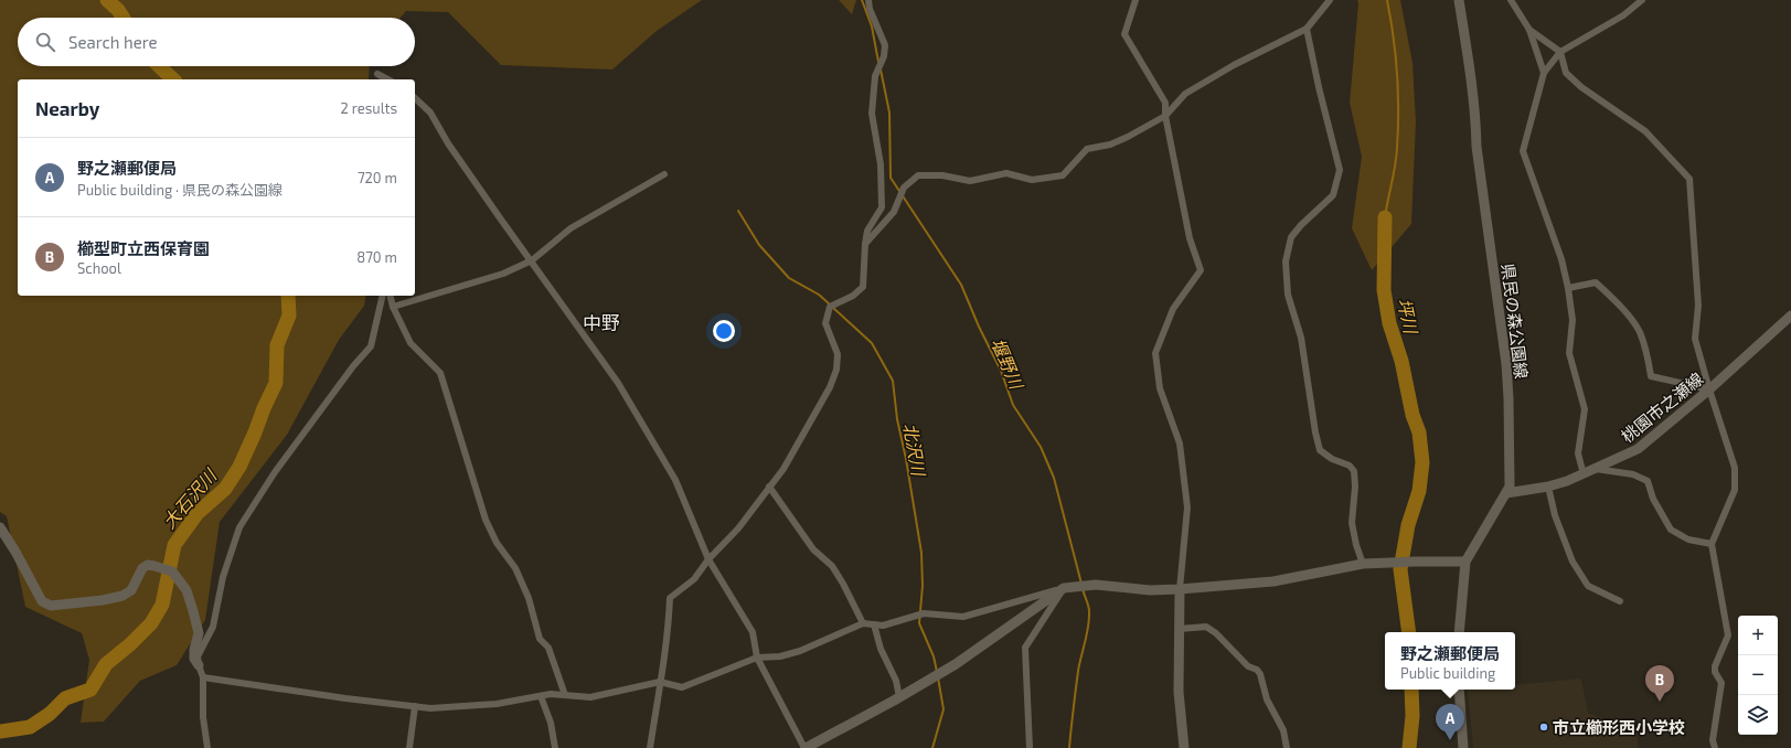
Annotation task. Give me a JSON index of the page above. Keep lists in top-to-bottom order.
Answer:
{
  "streets": {
    "street": ["県民の森公園線", "桃園市之瀬線"]
  },
  "crossings": [
    ["県民の森公園線", "桃園市之瀬線"]
  ],
  "districts": ["中野"],
  "water": [
    "坪川",
    "堰野川",
    "北沢川",
    "大石沢川"
  ],
  "places": ["市立櫛形西小学校"],
  "page": {
    "search": "Search here",
    "heading": ["Nearby", "2 results"],
    "list": [
      {
        "mark": "A",
        "name": "野之瀬郵便局",
        "note": "Public building · 県民の森公園線",
        "value": "720 m"
      },
      {
        "mark": "B",
        "name": "櫛型町立西保育園",
        "note": "School",
        "value": "870 m"
      }
    ],
    "map_buttons": ["+", "−"],
    "popup": ["野之瀬郵便局", "Public building"],
    "pins": ["B", "A"]
  }
}
